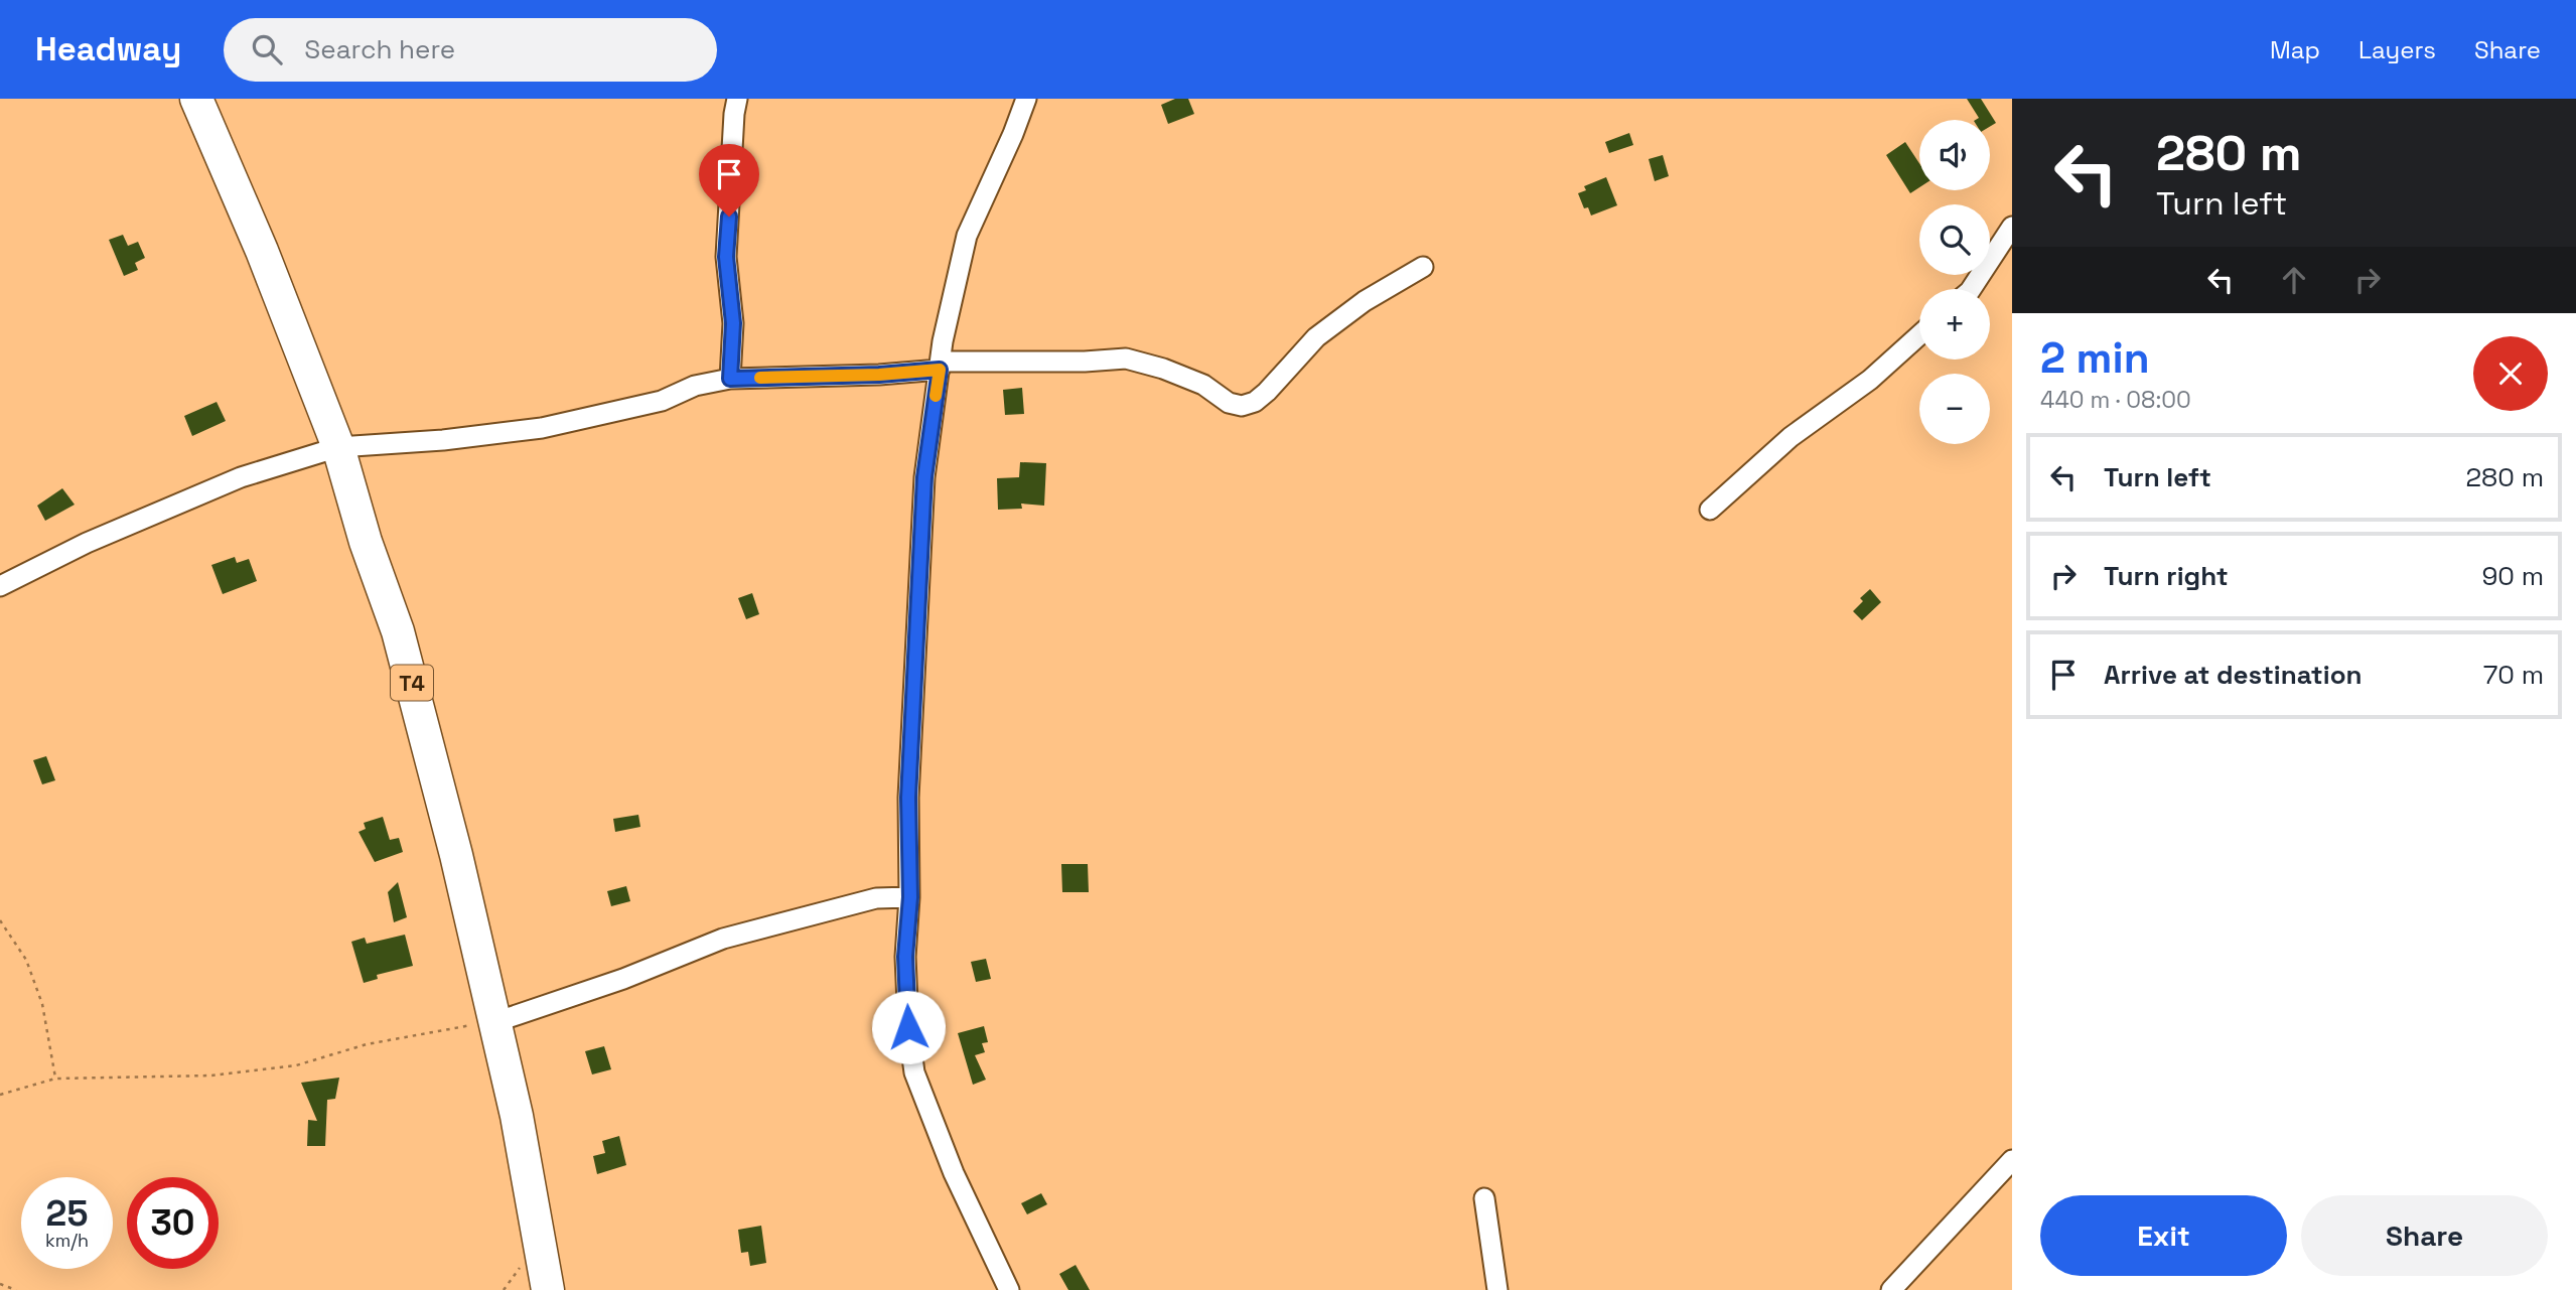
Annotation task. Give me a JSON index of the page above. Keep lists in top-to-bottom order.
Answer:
{
  "streets": {
    "highway": ["T4"]
  },
  "page": {
    "header": "Headway",
    "search": "Search here",
    "nav": ["Map", "Layers", "Share"],
    "turn": ["280 m", "Turn left"],
    "map_buttons": ["+", "−"],
    "heading": ["2 min", "440 m · 08:00"],
    "list": [
      {
        "name": "Turn left",
        "value": "280 m"
      },
      {
        "name": "Turn right",
        "value": "90 m"
      },
      {
        "name": "Arrive at destination",
        "value": "70 m"
      }
    ],
    "speed": "25 km/h",
    "limit": "30",
    "buttons": ["Exit", "Share"]
  }
}
